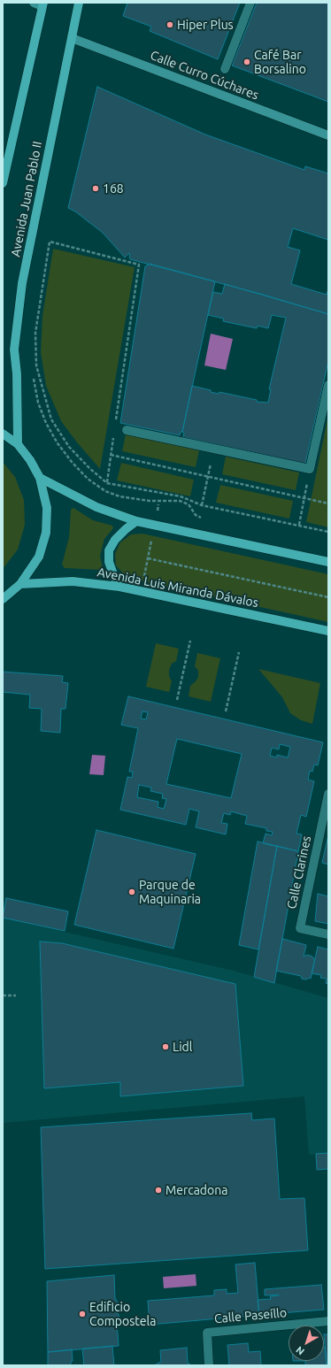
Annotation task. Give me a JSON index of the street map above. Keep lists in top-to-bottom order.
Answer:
{
  "streets": {
    "main road": ["Avenida Juan Pablo II", "Avenida Luis Miranda Dávalos"],
    "street": ["Calle Curro Cúchares", "Calle Clarines", "Calle Paseíllo"]
  },
  "crossings": [
    ["Calle Curro Cúchares", "Avenida Juan Pablo II"]
  ],
  "places": [
    "Hiper Plus",
    "Café Bar Borsalino",
    "168",
    "Parque de Maquinaria",
    "Lidl",
    "Mercadona",
    "Edificio Compostela"
  ],
  "north": "bottom left"
}
